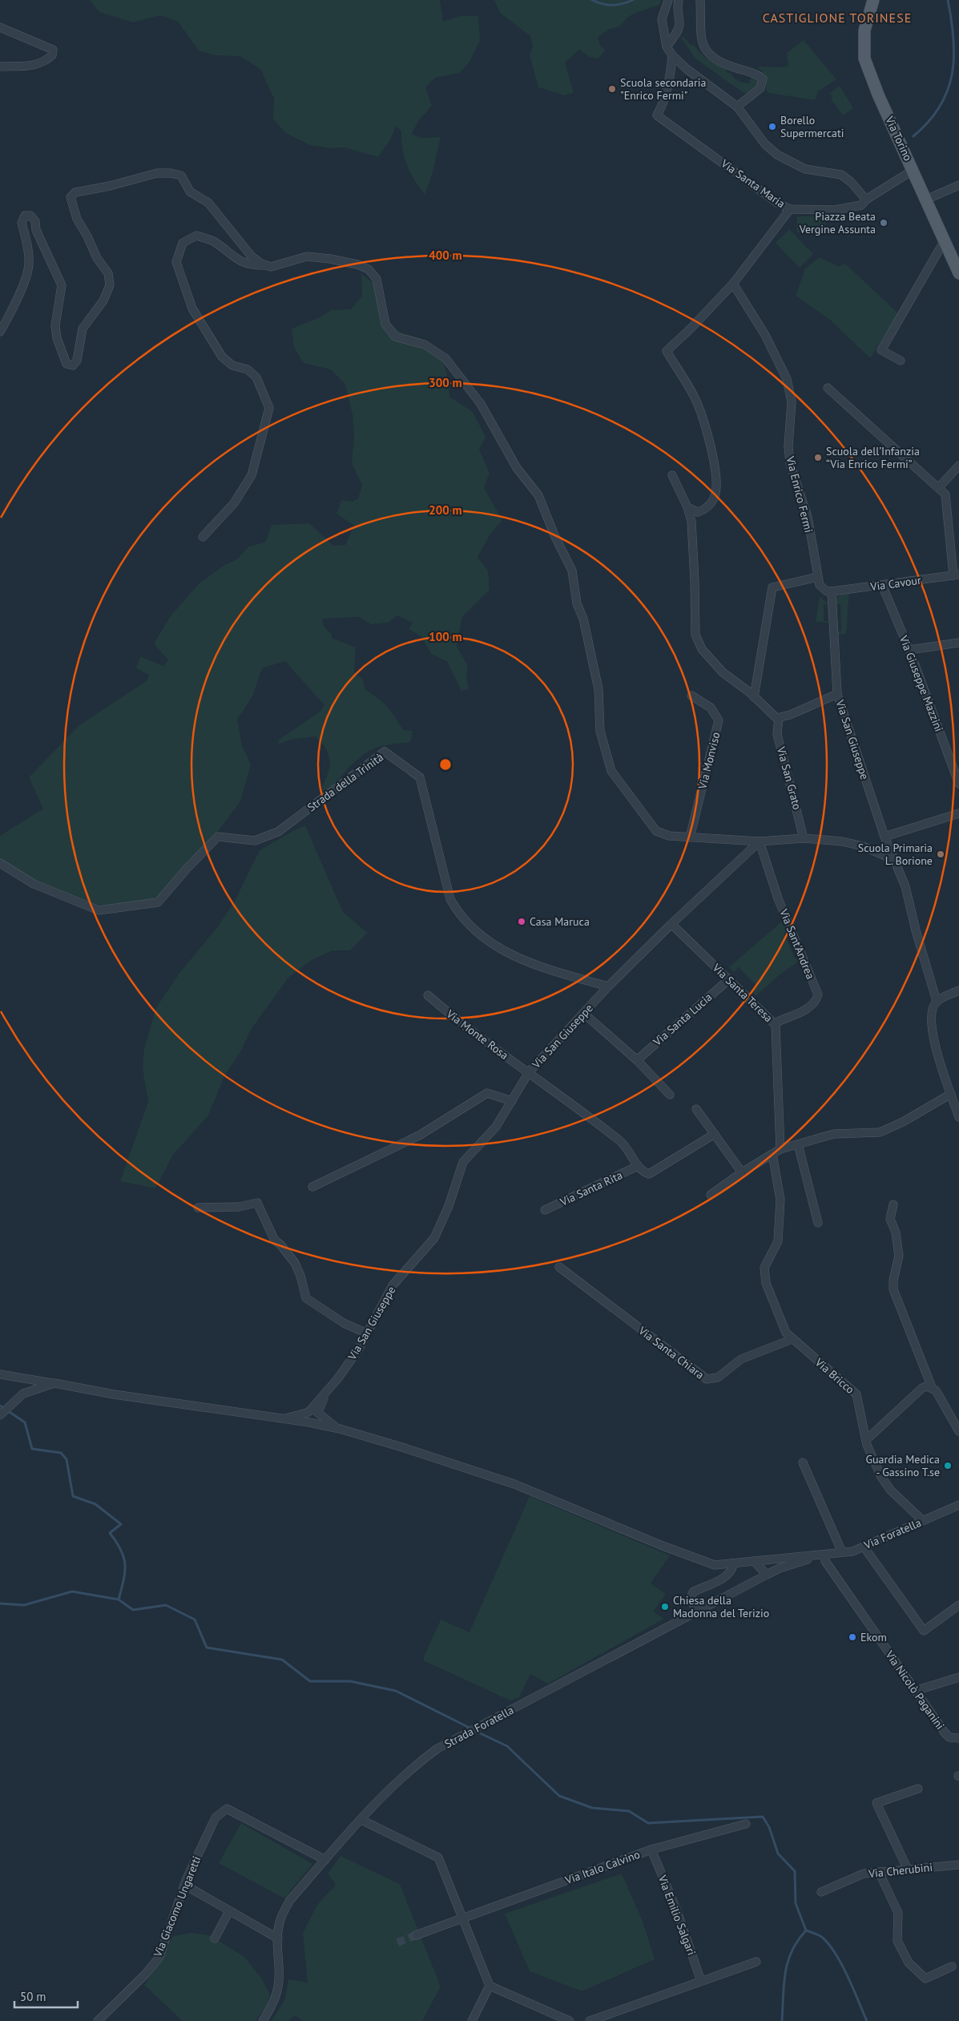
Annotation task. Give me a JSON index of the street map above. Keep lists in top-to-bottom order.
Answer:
{
  "streets": {
    "main road": ["Via Torino"],
    "street": [
      "Via Santa Maria",
      "Via Enrico Fermi",
      "Via Cavour",
      "Via Giuseppe Mazzini",
      "Via San Giuseppe",
      "Via Monviso",
      "Via San Grato",
      "Strada della Trinità",
      "Via Sant'Andrea",
      "Via Santa Teresa",
      "Via Santa Lucia",
      "Via Monte Rosa",
      "Via Santa Rita",
      "Via Santa Chiara",
      "Via Bricco",
      "Via Foratella",
      "Via Nicolò Paganini",
      "Strada Foratella",
      "Via Italo Calvino",
      "Via Cherubini",
      "Via Giacomo Ungaretti",
      "Via Emilio Salgari"
    ]
  },
  "crossings": [
    ["Via Torino", "Via Santa Maria"],
    ["Via Enrico Fermi", "Via Cavour"],
    ["Via Enrico Fermi", "Via San Giuseppe"],
    ["Via Cavour", "Via Giuseppe Mazzini"],
    ["Via Cavour", "Via San Giuseppe"],
    ["Via San Giuseppe", "Strada della Trinità"],
    ["Via San Giuseppe", "Via Sant'Andrea"],
    ["Via San Giuseppe", "Via Santa Teresa"],
    ["Via San Giuseppe", "Via Monte Rosa"],
    ["Via Sant'Andrea", "Via Santa Teresa"],
    ["Via Santa Teresa", "Via Santa Lucia"],
    ["Via Monte Rosa", "Via Santa Rita"],
    ["Via Santa Chiara", "Via Bricco"],
    ["Via Bricco", "Via Foratella"],
    ["Via Foratella", "Via Nicolò Paganini"],
    ["Via Foratella", "Strada Foratella"],
    ["Via Nicolò Paganini", "Strada Foratella"],
    ["Strada Foratella", "Via Giacomo Ungaretti"],
    ["Via Italo Calvino", "Via Emilio Salgari"]
  ],
  "districts": ["CASTIGLIONE TORINESE"],
  "places": [
    "Scuola secondaria \"Enrico Fermi\"",
    "Borello Supermercati",
    "Piazza Beata Vergine Assunta",
    "Scuola dell’Infanzia “Via Enrico Fermi”",
    "Scuola Primaria L. Borione",
    "Casa Maruca",
    "Guardia Medica - Gassino T.se",
    "Chiesa della Madonna del Terizio",
    "Ekom"
  ],
  "scale_bar": "50 m",
  "rings": [
    "400 m",
    "300 m",
    "200 m",
    "100 m"
  ]
}
